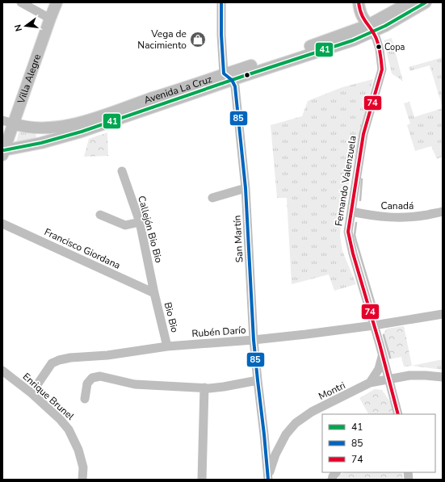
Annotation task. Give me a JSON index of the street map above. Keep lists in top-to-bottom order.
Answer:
{
  "streets": {
    "main road": ["Villa Alegre", "Avenida La Cruz"],
    "street": [
      "Fernando Valenzuela",
      "Canadá",
      "Callejón Bio Bio",
      "San Martín",
      "Francisco Giordana",
      "Bio Bio",
      "Rubén Darío",
      "Montri",
      "Enrique Brunel"
    ]
  },
  "crossings": [
    ["Villa Alegre", "Avenida La Cruz"],
    ["Avenida La Cruz", "Fernando Valenzuela"],
    ["Avenida La Cruz", "San Martín"],
    ["Fernando Valenzuela", "Canadá"],
    ["Fernando Valenzuela", "Rubén Darío"],
    ["Fernando Valenzuela", "Montri"],
    ["Callejón Bio Bio", "Francisco Giordana"],
    ["Callejón Bio Bio", "Bio Bio"],
    ["San Martín", "Rubén Darío"],
    ["San Martín", "Montri"],
    ["Francisco Giordana", "Bio Bio"],
    ["Bio Bio", "Rubén Darío"],
    ["Rubén Darío", "Enrique Brunel"]
  ],
  "places": {
    "shop": ["Vega de Nacimiento"],
    "other": ["Copa"]
  },
  "lines": ["transit line 41", "transit line 85", "transit line 74"],
  "legend": ["41", "85", "74"],
  "north": "left"
}
